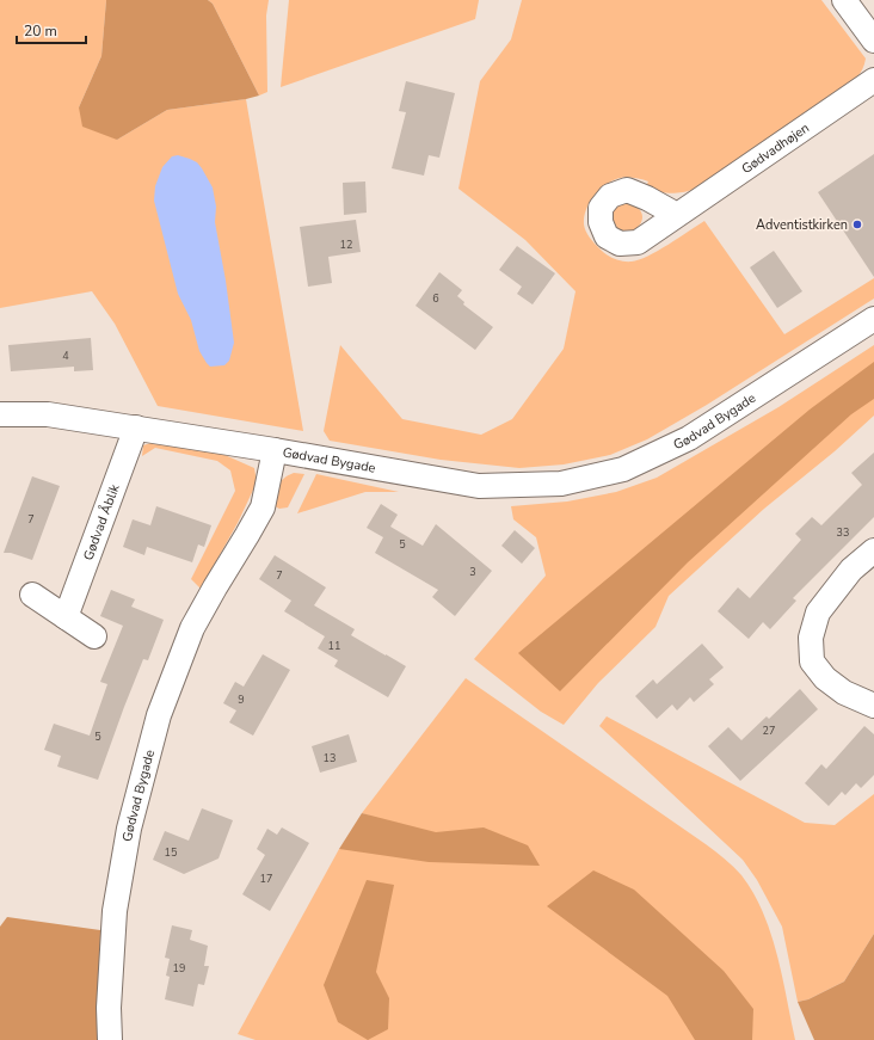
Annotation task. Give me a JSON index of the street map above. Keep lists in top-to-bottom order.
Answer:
{
  "streets": {
    "street": ["Gødvadhøjen", "Gødvad Bygade", "Gødvad Åblik"]
  },
  "places": ["Adventistkirken"],
  "house_numbers": [
    "12",
    "6",
    "4",
    "7",
    "33",
    "5",
    "3",
    "7",
    "11",
    "9",
    "27",
    "5",
    "13",
    "15",
    "17",
    "19"
  ],
  "scale_bar": "20 m"
}
